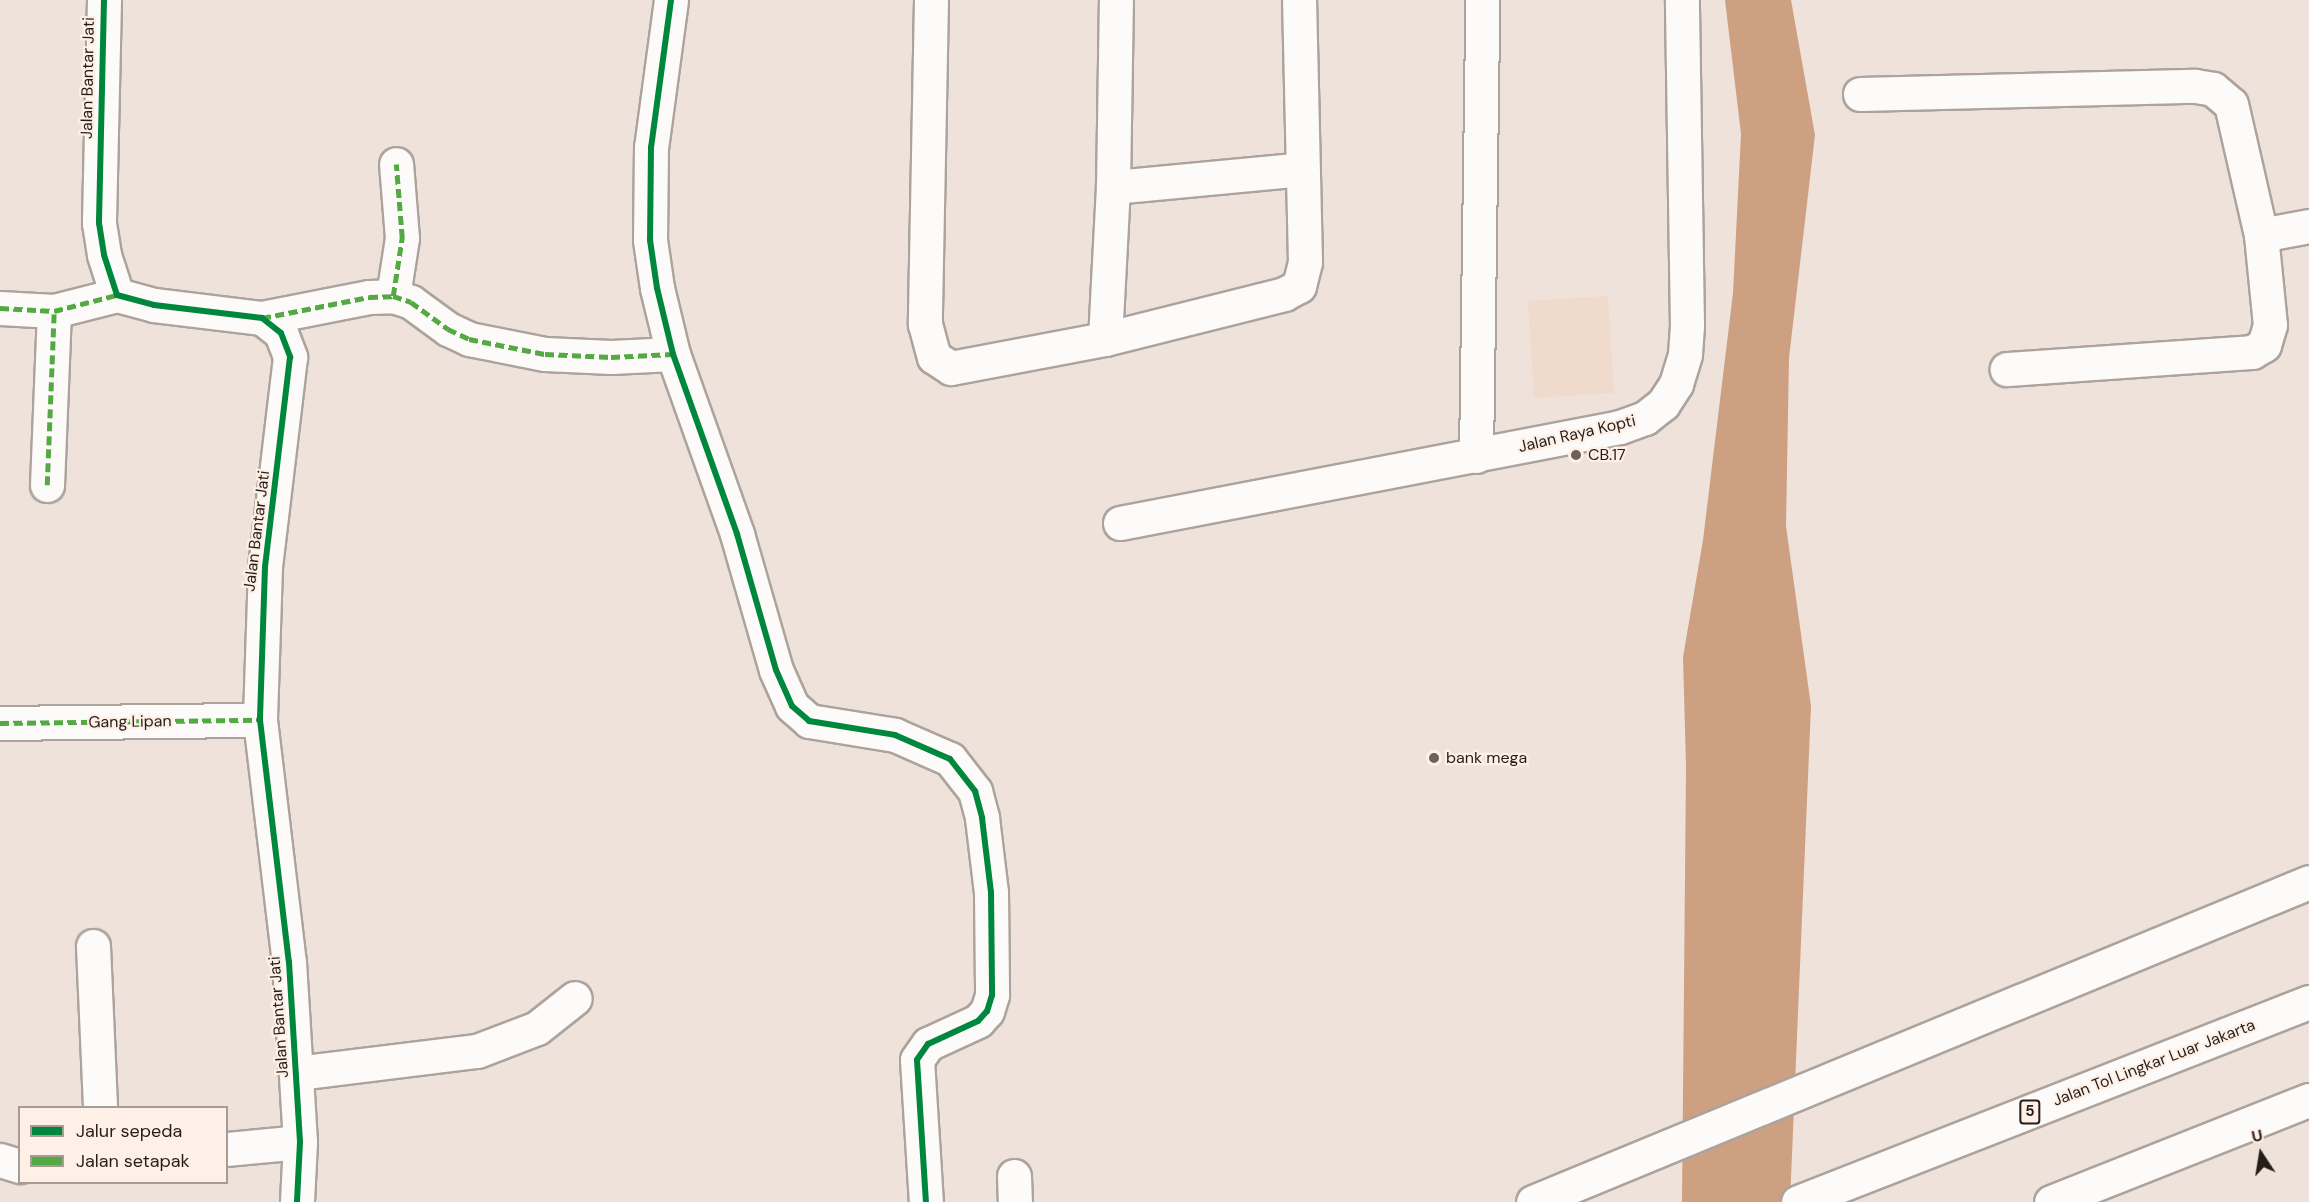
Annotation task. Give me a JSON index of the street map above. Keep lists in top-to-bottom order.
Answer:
{
  "streets": {
    "main road": [
      "Jalan Bantar Jati",
      "Jalan Raya Kopti",
      "Gang Lipan",
      "Jalan Tol Lingkar Luar Jakarta",
      "5"
    ]
  },
  "crossings": [
    ["Jalan Bantar Jati", "Gang Lipan"]
  ],
  "places": ["CB.17", "bank mega"],
  "legend": ["Jalur sepeda", "Jalan setapak"],
  "north": "top"
}
